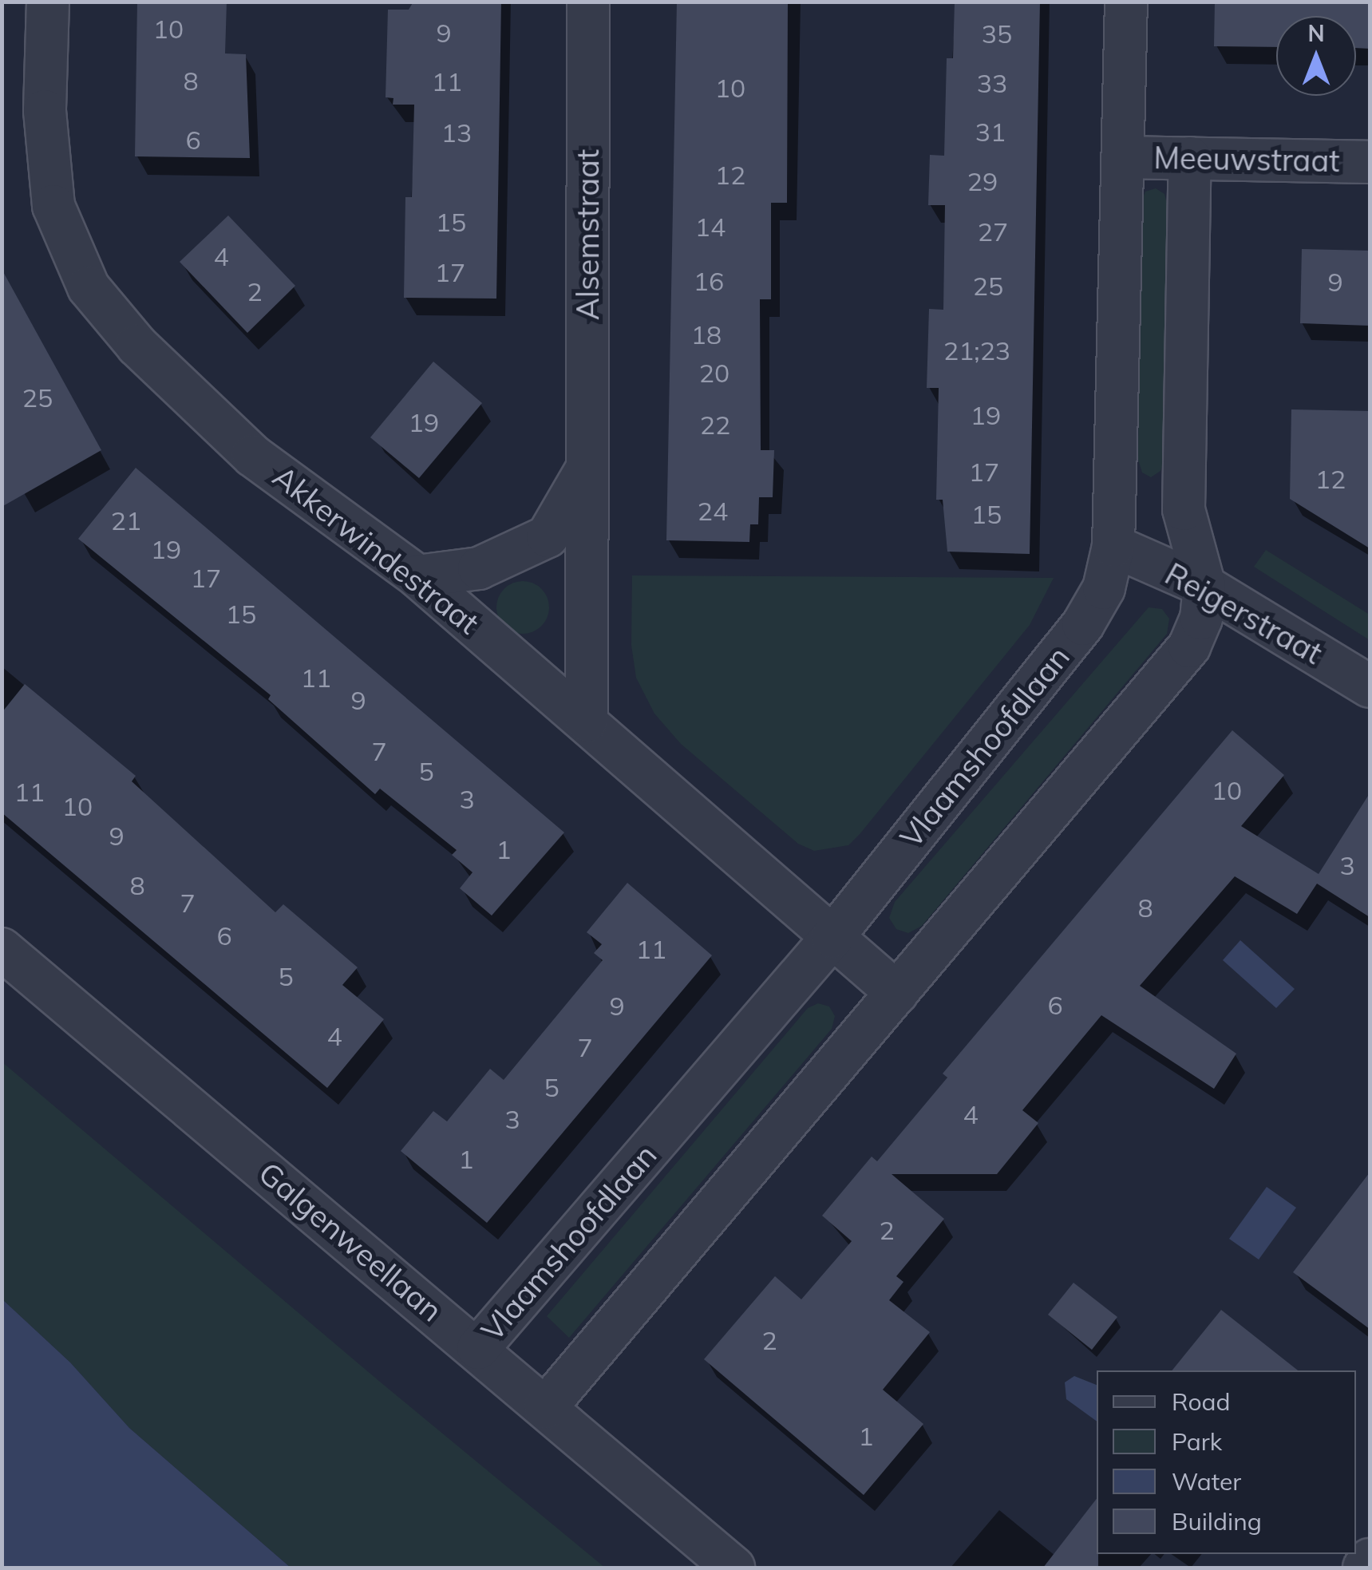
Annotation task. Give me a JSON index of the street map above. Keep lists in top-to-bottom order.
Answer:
{
  "streets": {
    "street": [
      "Meeuwstraat",
      "Alsemstraat",
      "Akkerwindestraat",
      "Reigerstraat",
      "Vlaamshoofdlaan",
      "Galgenweellaan"
    ]
  },
  "crossings": [
    ["Meeuwstraat", "Vlaamshoofdlaan"],
    ["Alsemstraat", "Akkerwindestraat"],
    ["Akkerwindestraat", "Vlaamshoofdlaan"],
    ["Reigerstraat", "Vlaamshoofdlaan"],
    ["Vlaamshoofdlaan", "Galgenweellaan"]
  ],
  "house_numbers": [
    "10",
    "9",
    "35",
    "8",
    "11",
    "33",
    "10",
    "31",
    "13",
    "6",
    "12",
    "29",
    "15",
    "14",
    "27",
    "4",
    "17",
    "16",
    "9",
    "25",
    "2",
    "18",
    "21;23",
    "20",
    "25",
    "19",
    "19",
    "22",
    "17",
    "12",
    "24",
    "15",
    "21",
    "19",
    "17",
    "15",
    "11",
    "9",
    "7",
    "5",
    "10",
    "11",
    "3",
    "10",
    "9",
    "1",
    "3",
    "8",
    "7",
    "8",
    "6",
    "11",
    "5",
    "6",
    "9",
    "4",
    "7",
    "5",
    "4",
    "3",
    "1",
    "2",
    "2",
    "1"
  ],
  "legend": [
    "Road",
    "Park",
    "Water",
    "Building"
  ],
  "north": "top"
}
